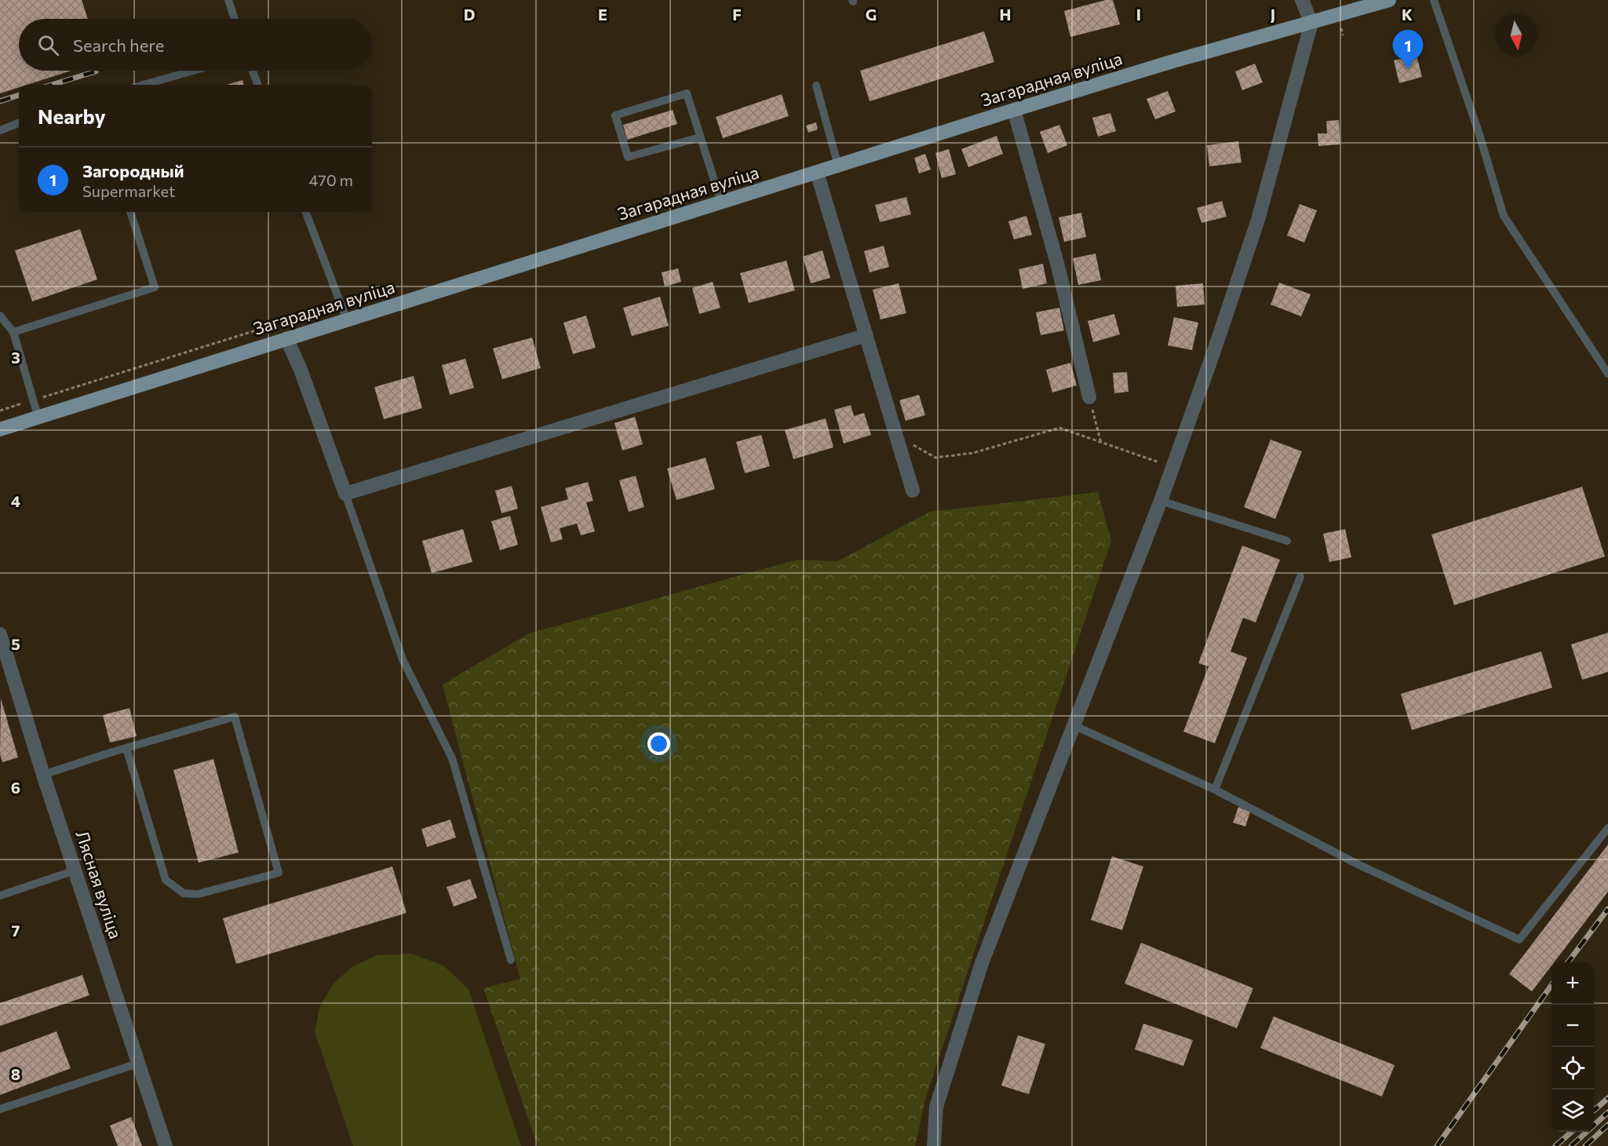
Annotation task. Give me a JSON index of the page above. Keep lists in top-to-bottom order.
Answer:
{
  "streets": {
    "main road": ["Загарадная вуліца"],
    "street": ["Лясная вуліца"]
  },
  "north": "bottom",
  "page": {
    "search": "Search here",
    "pins": "1",
    "heading": "Nearby",
    "list": [
      {
        "mark": "1",
        "name": "Загородный",
        "note": "Supermarket",
        "value": "470 m"
      }
    ],
    "map_buttons": ["+", "−"]
  },
  "grid": {
    "columns": [
      "D",
      "E",
      "F",
      "G",
      "H",
      "I",
      "J",
      "K"
    ],
    "rows": [
      "3",
      "4",
      "5",
      "6",
      "7",
      "8"
    ]
  }
}
